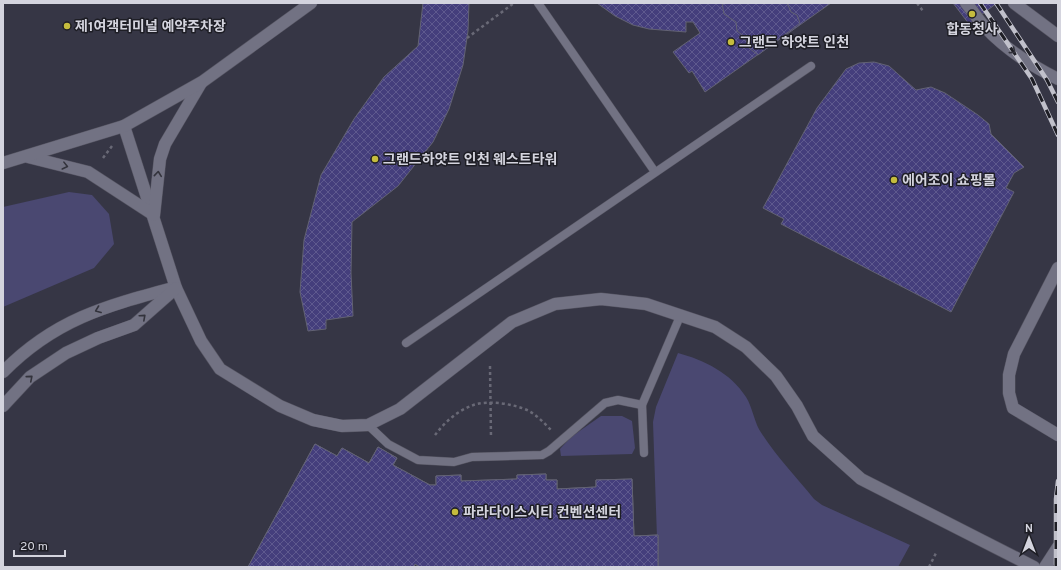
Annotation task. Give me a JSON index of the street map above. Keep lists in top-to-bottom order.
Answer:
{
  "places": [
    "합동청사",
    "제1여객터미널 예약주차장",
    "그랜드 하얏트 인천",
    "그랜드하얏트 인천 웨스트타워",
    "에어조이 쇼핑몰",
    "파라다이스시티 컨벤션센터"
  ],
  "scale_bar": "20 m",
  "north": "top"
}
